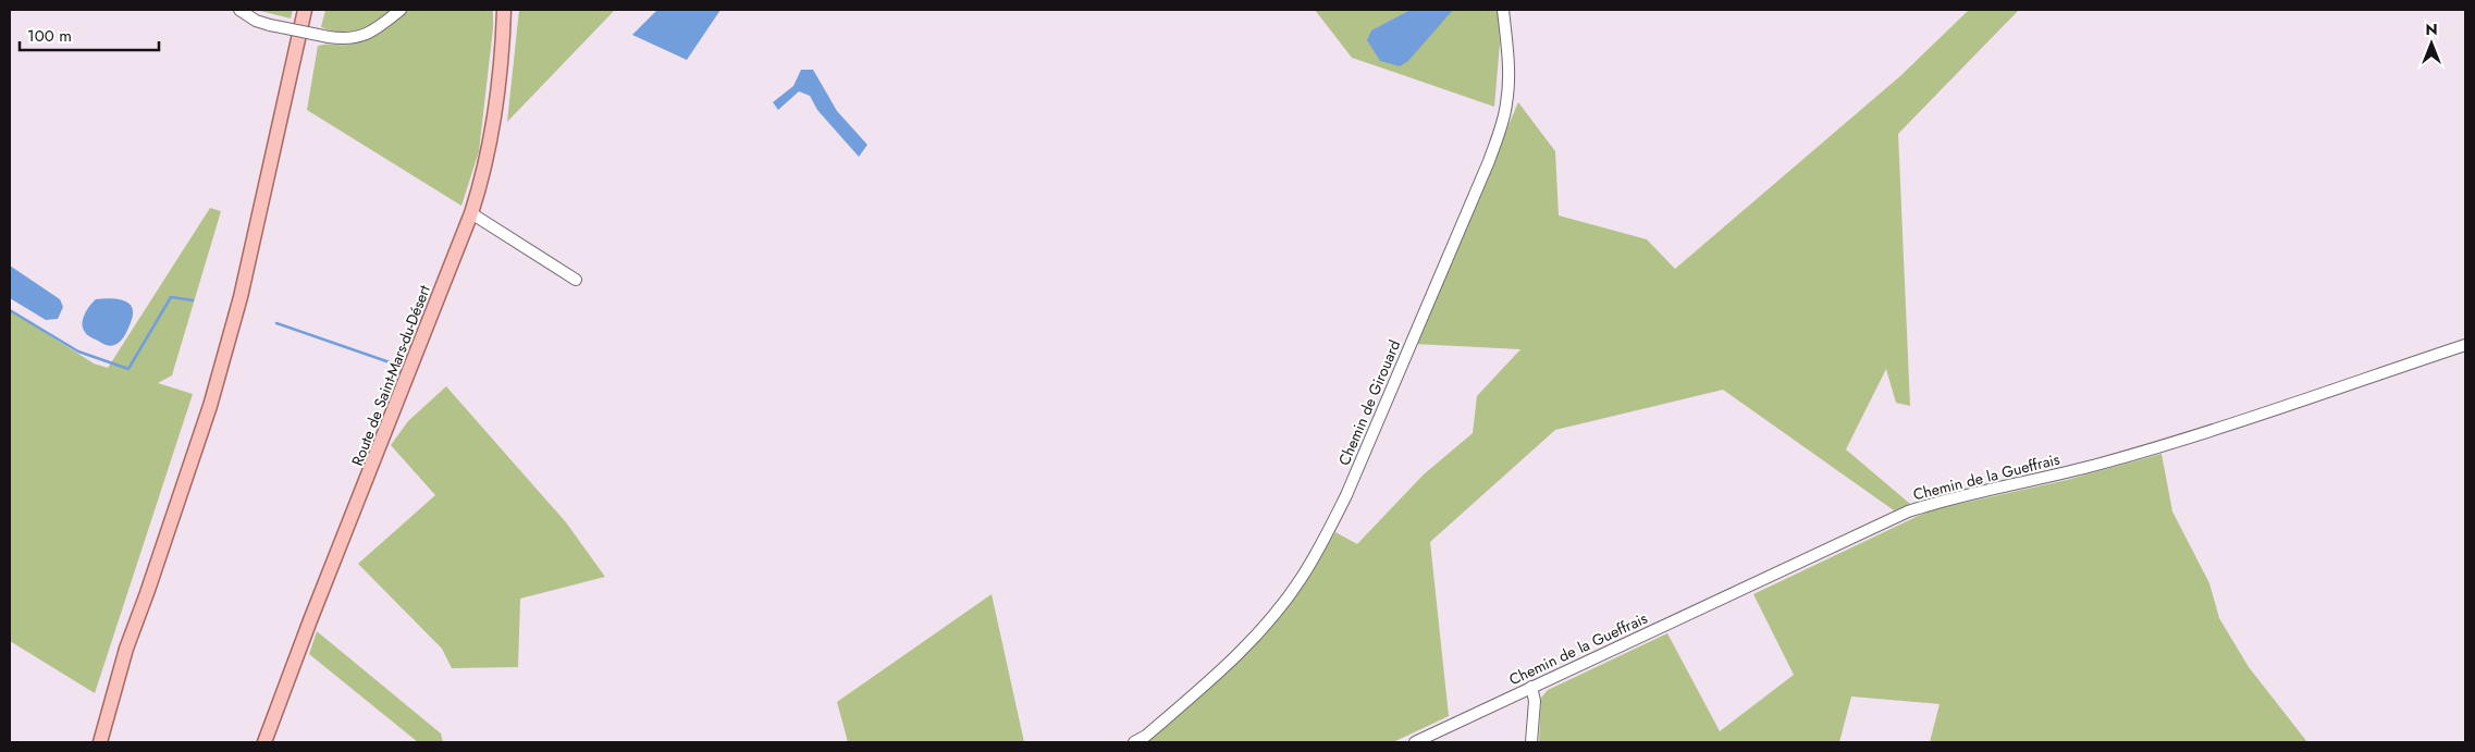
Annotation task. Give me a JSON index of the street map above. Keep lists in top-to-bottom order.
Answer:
{
  "streets": {
    "main road": ["Route de Saint-Mars-du-Désert"],
    "street": ["Chemin de Girouard", "Chemin de la Gueffrais"]
  },
  "scale_bar": "100 m",
  "north": "top"
}
